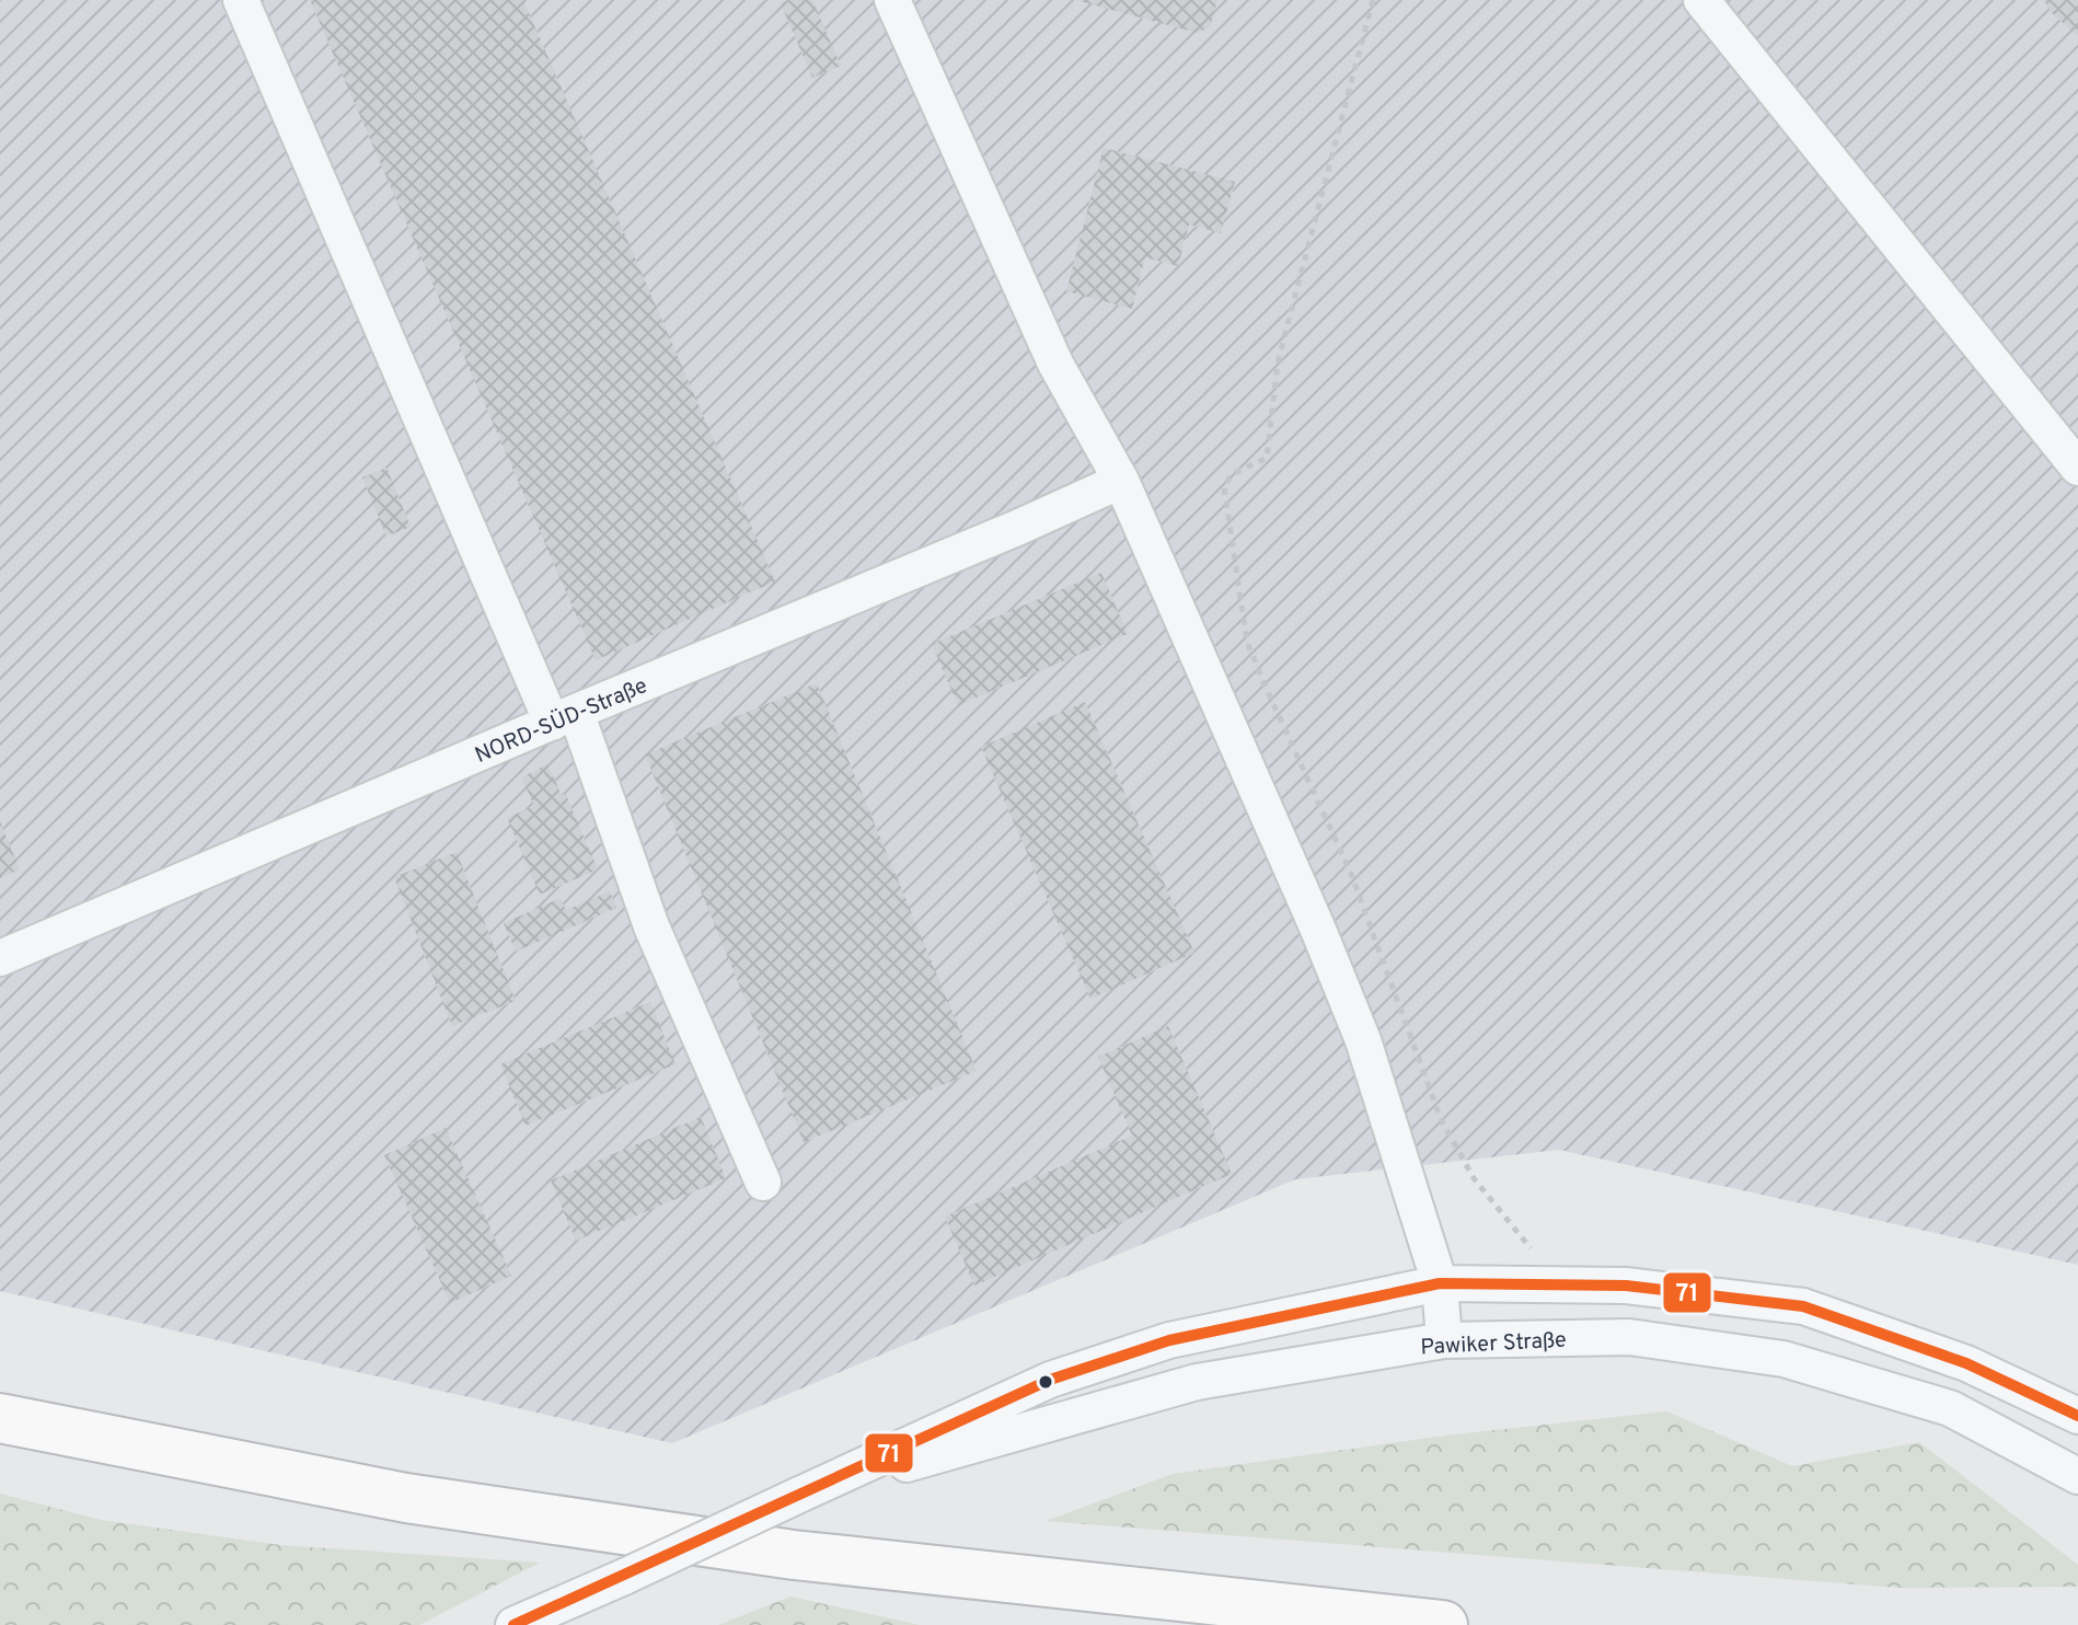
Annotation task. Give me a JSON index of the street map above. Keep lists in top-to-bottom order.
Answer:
{
  "streets": {
    "street": ["NORD-SÜD-Straße", "Pawiker Straße"]
  },
  "lines": ["transit line 71"]
}
